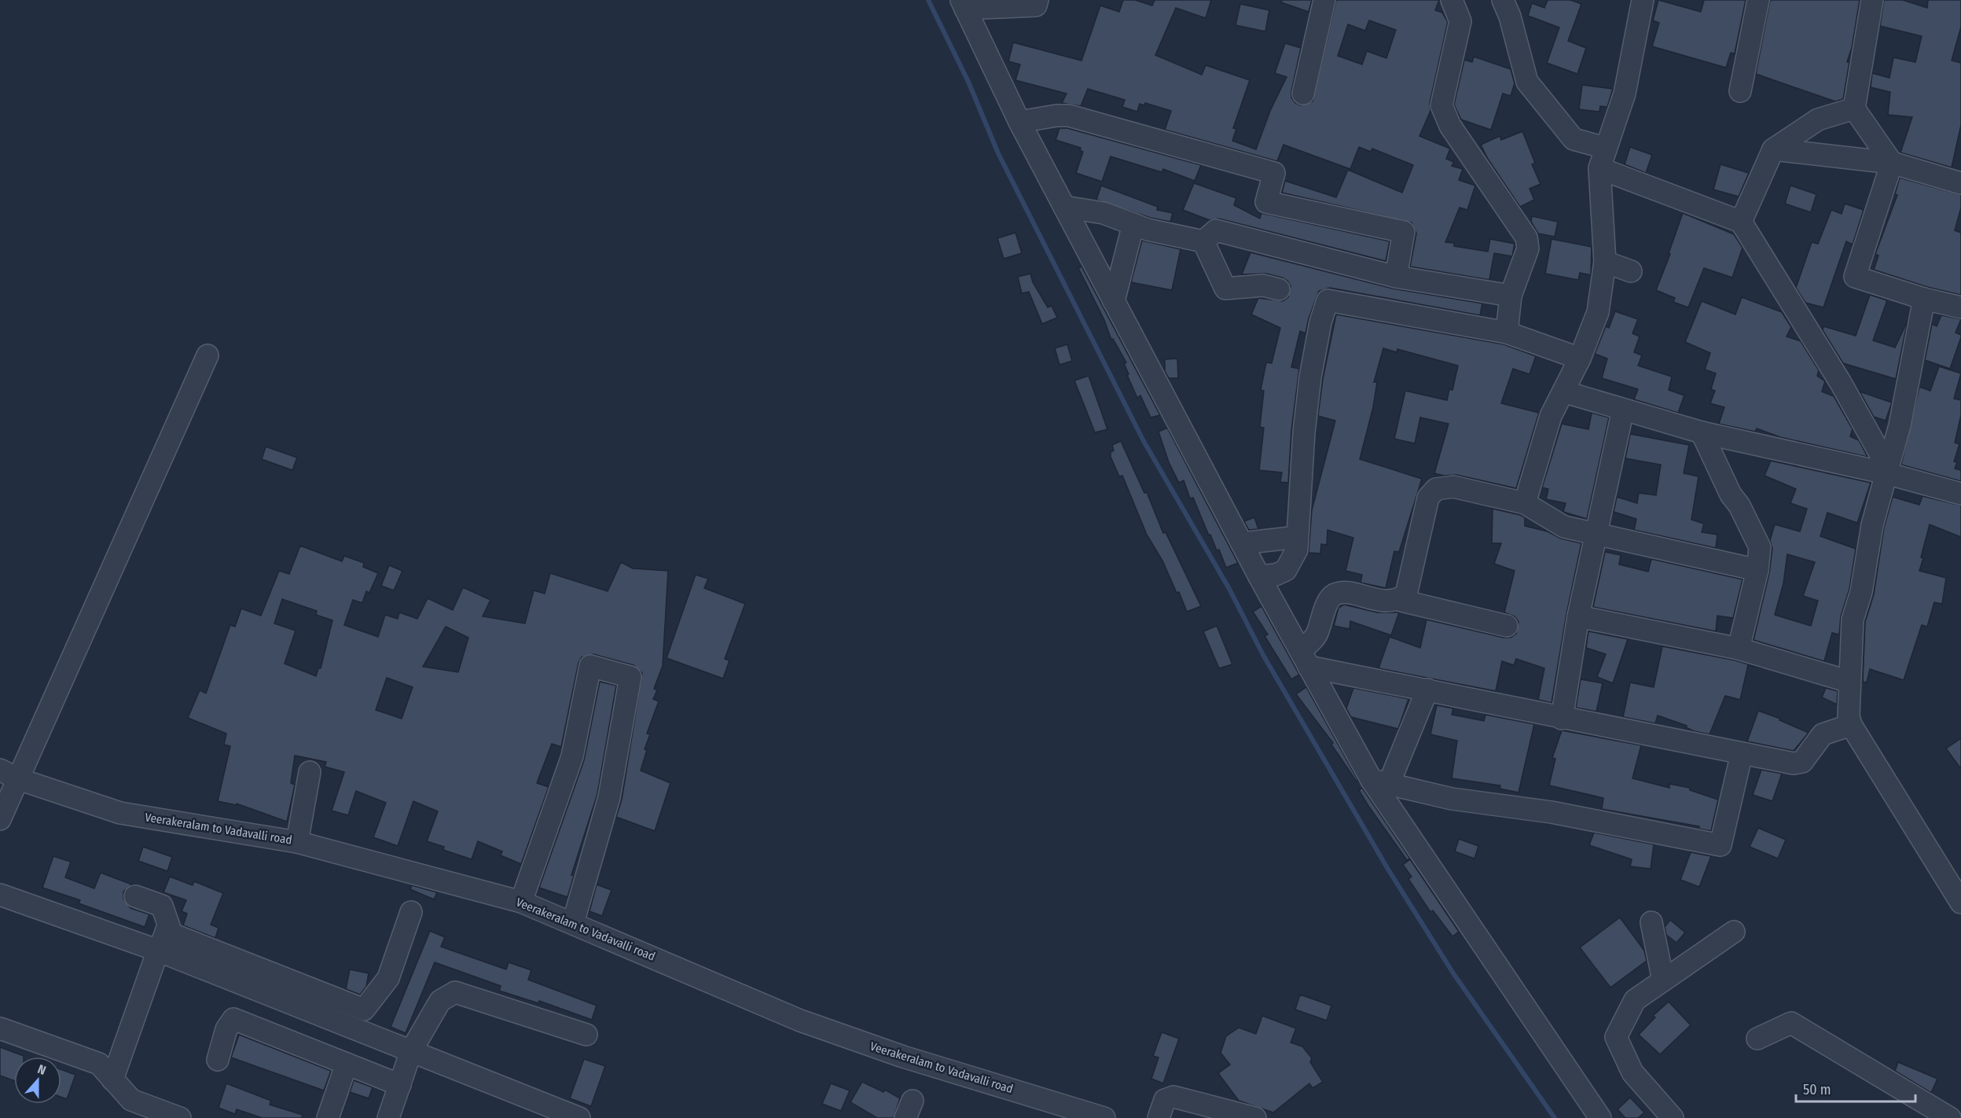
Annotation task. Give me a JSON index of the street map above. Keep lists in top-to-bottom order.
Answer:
{
  "streets": {
    "street": ["Veerakeralam to Vadavalli road"]
  },
  "scale_bar": "50 m",
  "north": "top"
}
